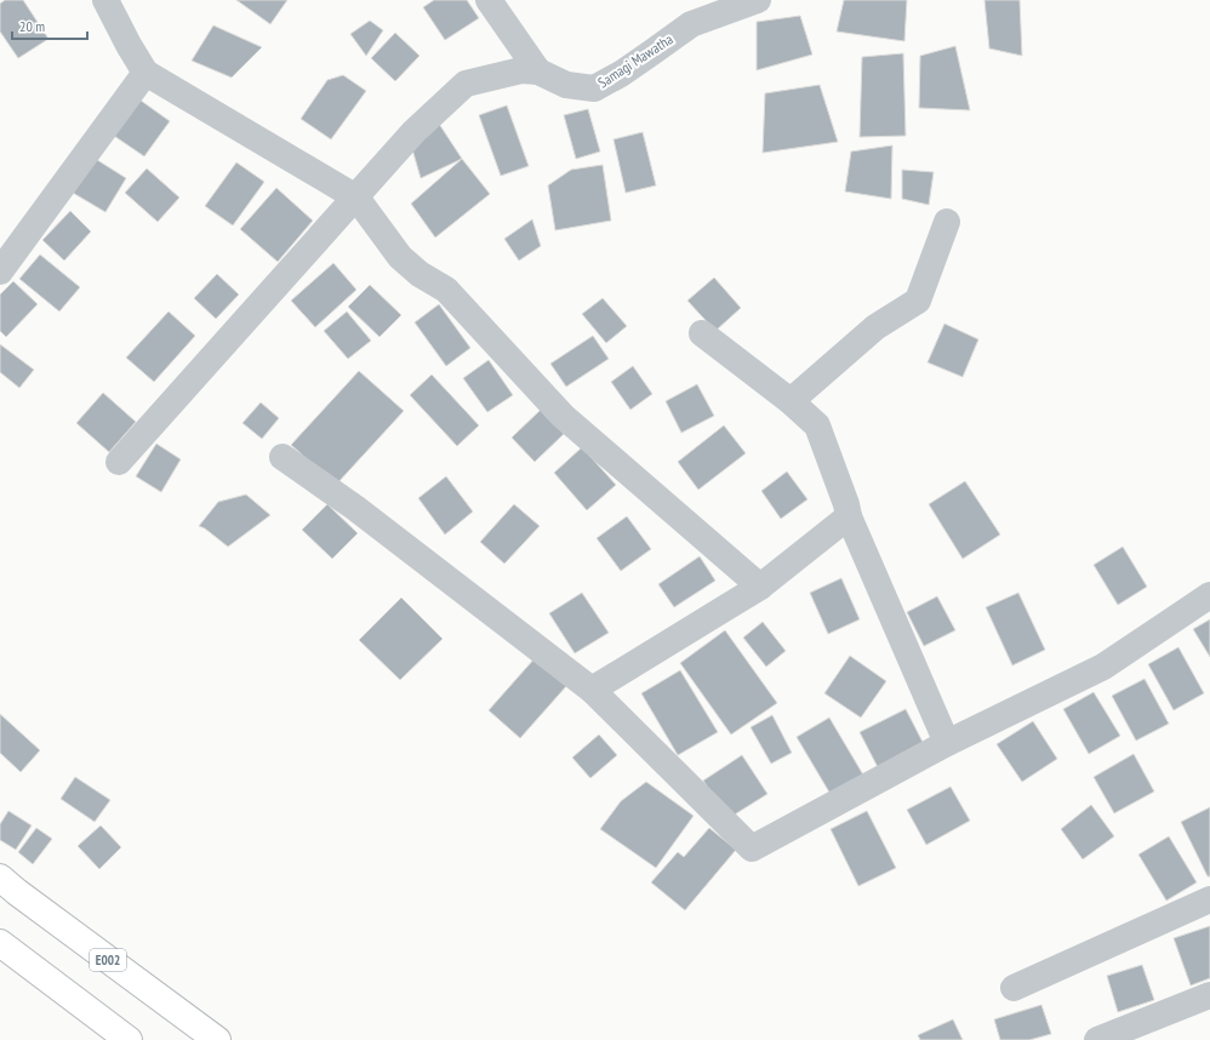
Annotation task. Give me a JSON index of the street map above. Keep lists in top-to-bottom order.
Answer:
{
  "streets": {
    "highway": ["E002"],
    "street": ["Samagi Mawatha"]
  },
  "scale_bar": "20 m"
}
